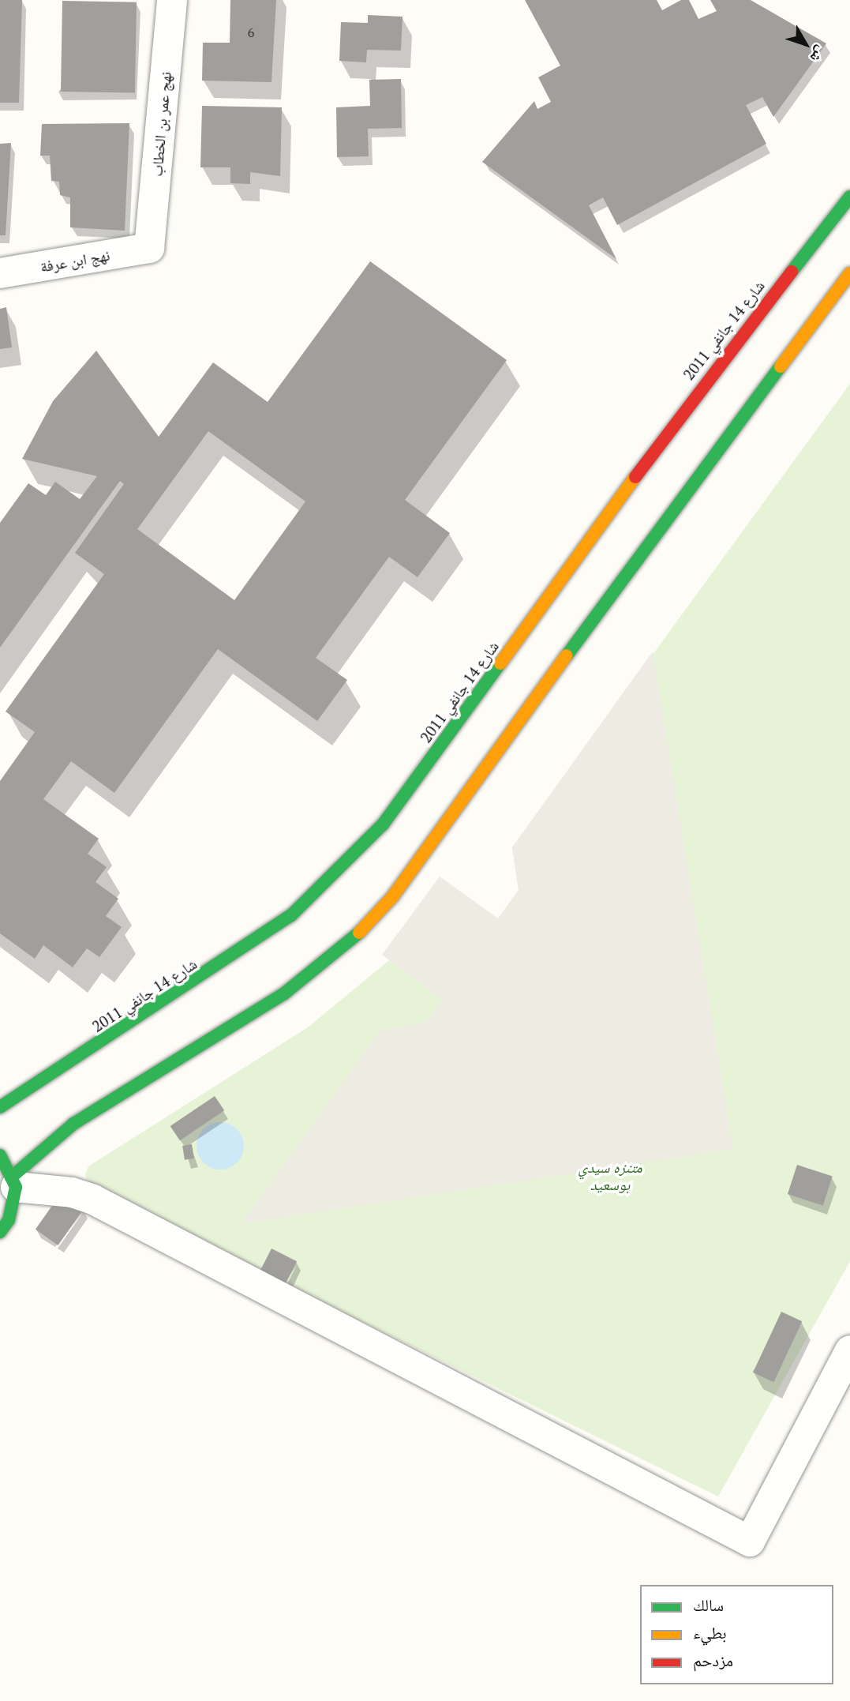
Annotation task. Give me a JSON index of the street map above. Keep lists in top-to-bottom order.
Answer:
{
  "streets": {
    "main road": ["شارع 14 جانفي 2011"],
    "street": ["نهج عمر بن الخطاب", "نهج ابن عرفة"]
  },
  "crossings": [
    ["نهج عمر بن الخطاب", "نهج ابن عرفة"]
  ],
  "parks": ["متنزه سيدي بوسعيد"],
  "house_numbers": ["6"],
  "legend": ["سالك", "بطيء", "مزدحم"],
  "north": "bottom right"
}
